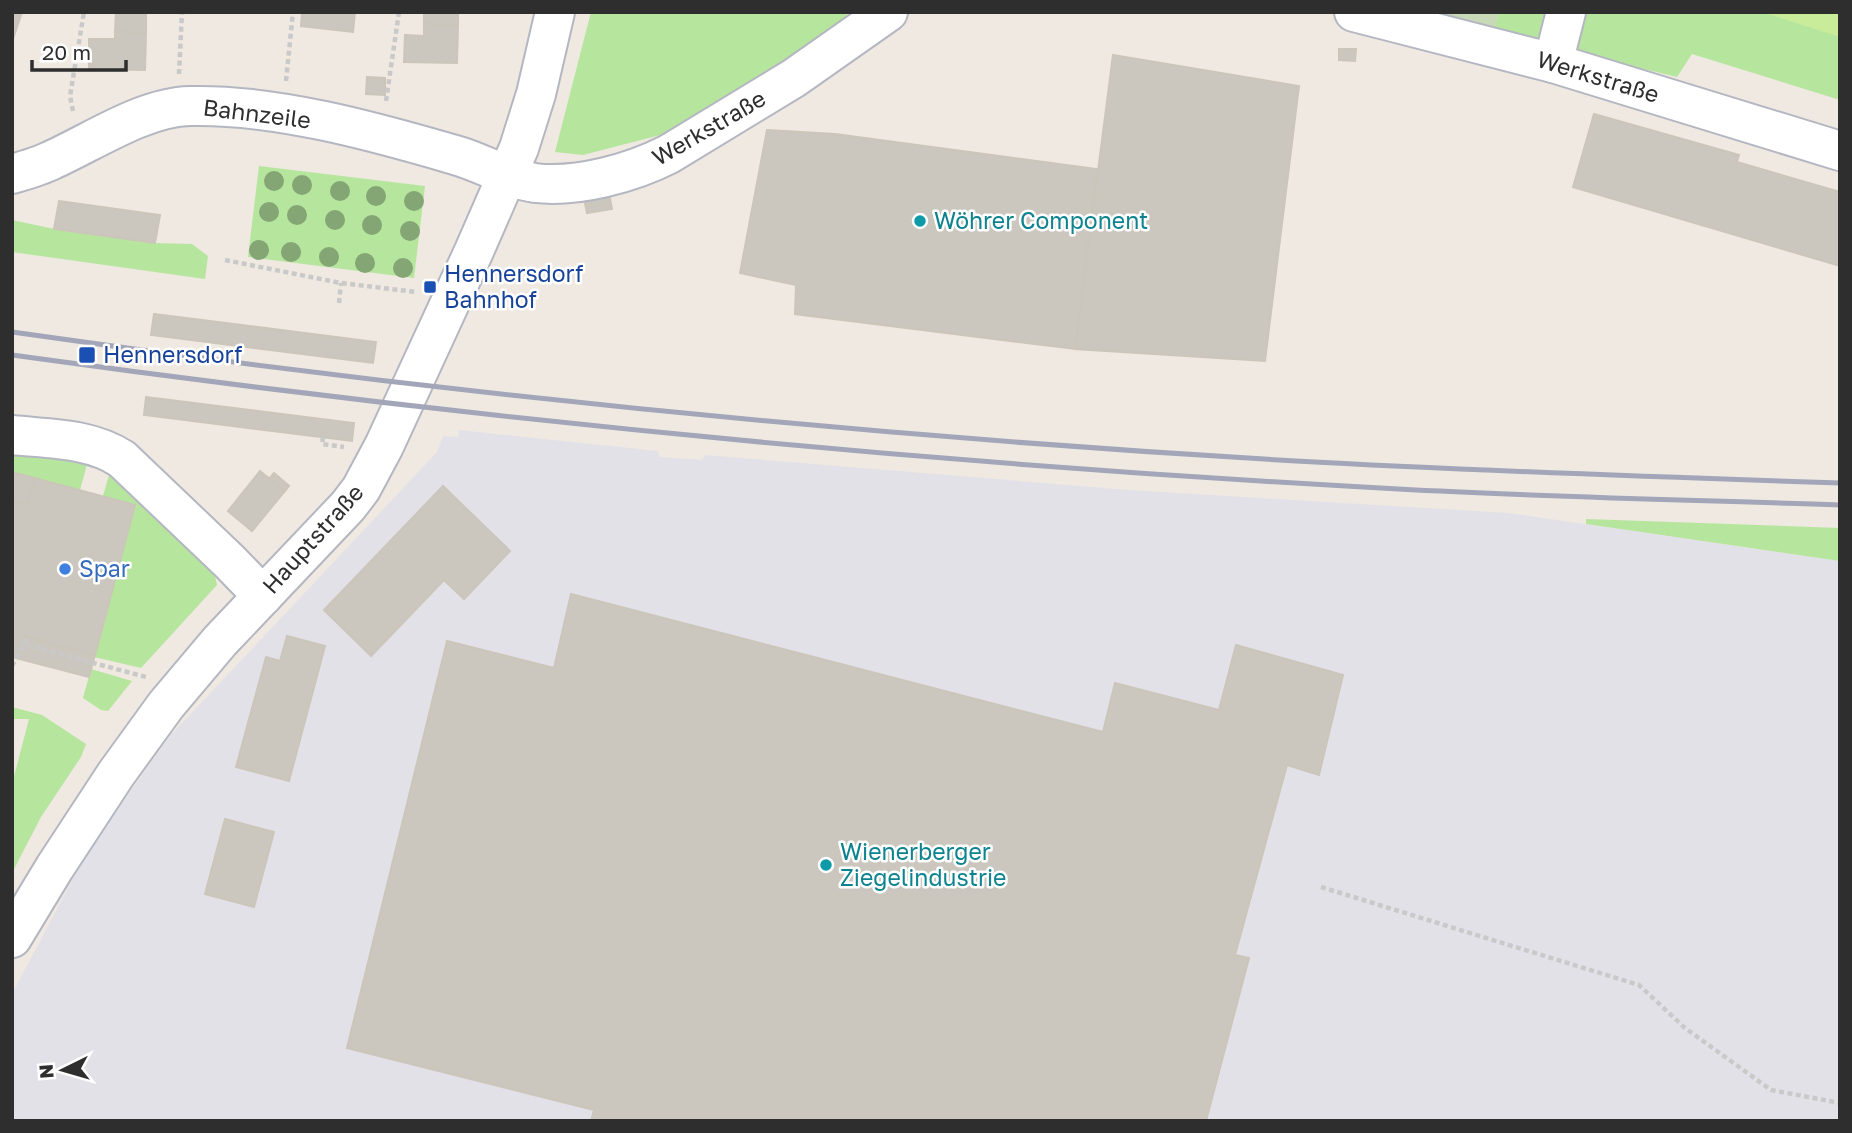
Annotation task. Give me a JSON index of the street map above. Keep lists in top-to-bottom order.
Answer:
{
  "streets": {
    "street": ["Werkstraße", "Bahnzeile", "Hauptstraße"]
  },
  "crossings": [
    ["Werkstraße", "Bahnzeile"],
    ["Werkstraße", "Hauptstraße"],
    ["Bahnzeile", "Hauptstraße"]
  ],
  "places": {
    "other": ["Wöhrer Component", "Spar", "Wienerberger Ziegelindustrie"],
    "transit": ["Hennersdorf Bahnhof", "Hennersdorf"]
  },
  "scale_bar": "20 m",
  "north": "left"
}
